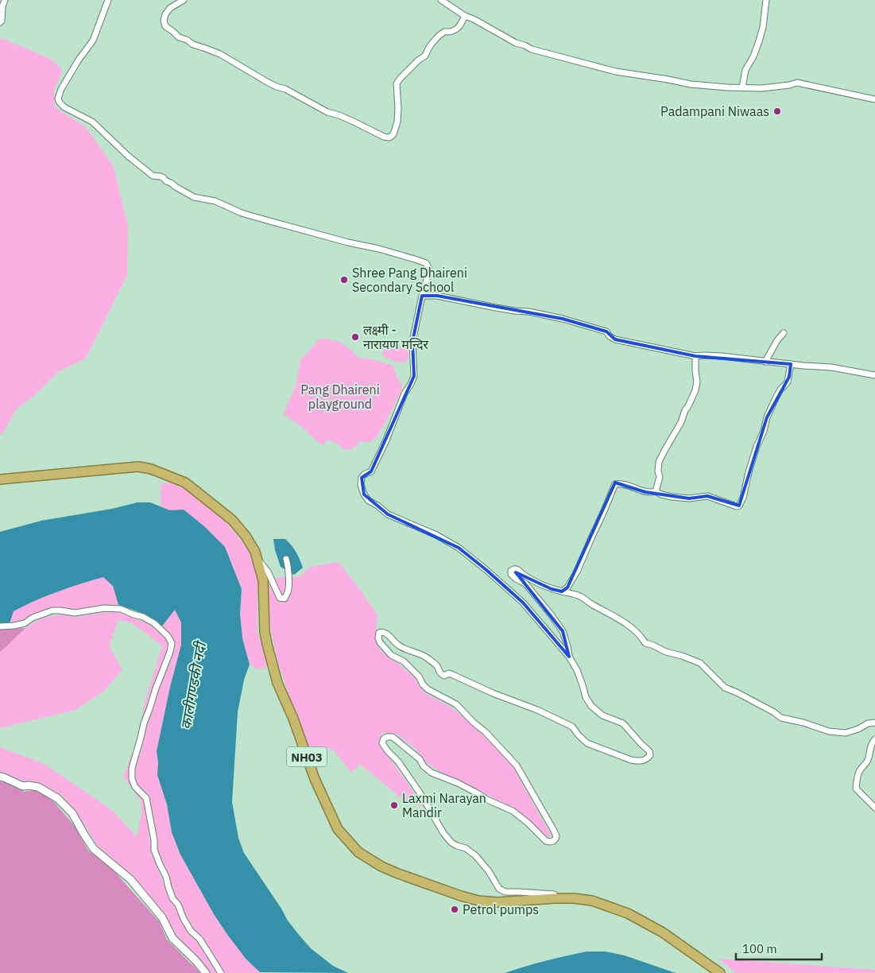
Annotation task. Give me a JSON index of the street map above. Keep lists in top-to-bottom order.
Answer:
{
  "streets": {
    "highway": ["NH03"]
  },
  "water": ["कालीगण्डकी नदी"],
  "parks": ["Pang Dhaireni playground"],
  "places": [
    "Padampani Niwaas",
    "Shree Pang Dhaireni Secondary School",
    "लक्ष्मी - नारायण मन्दिर",
    "Laxmi Narayan Mandir",
    "Petrol pumps"
  ],
  "scale_bar": "100 m"
}
